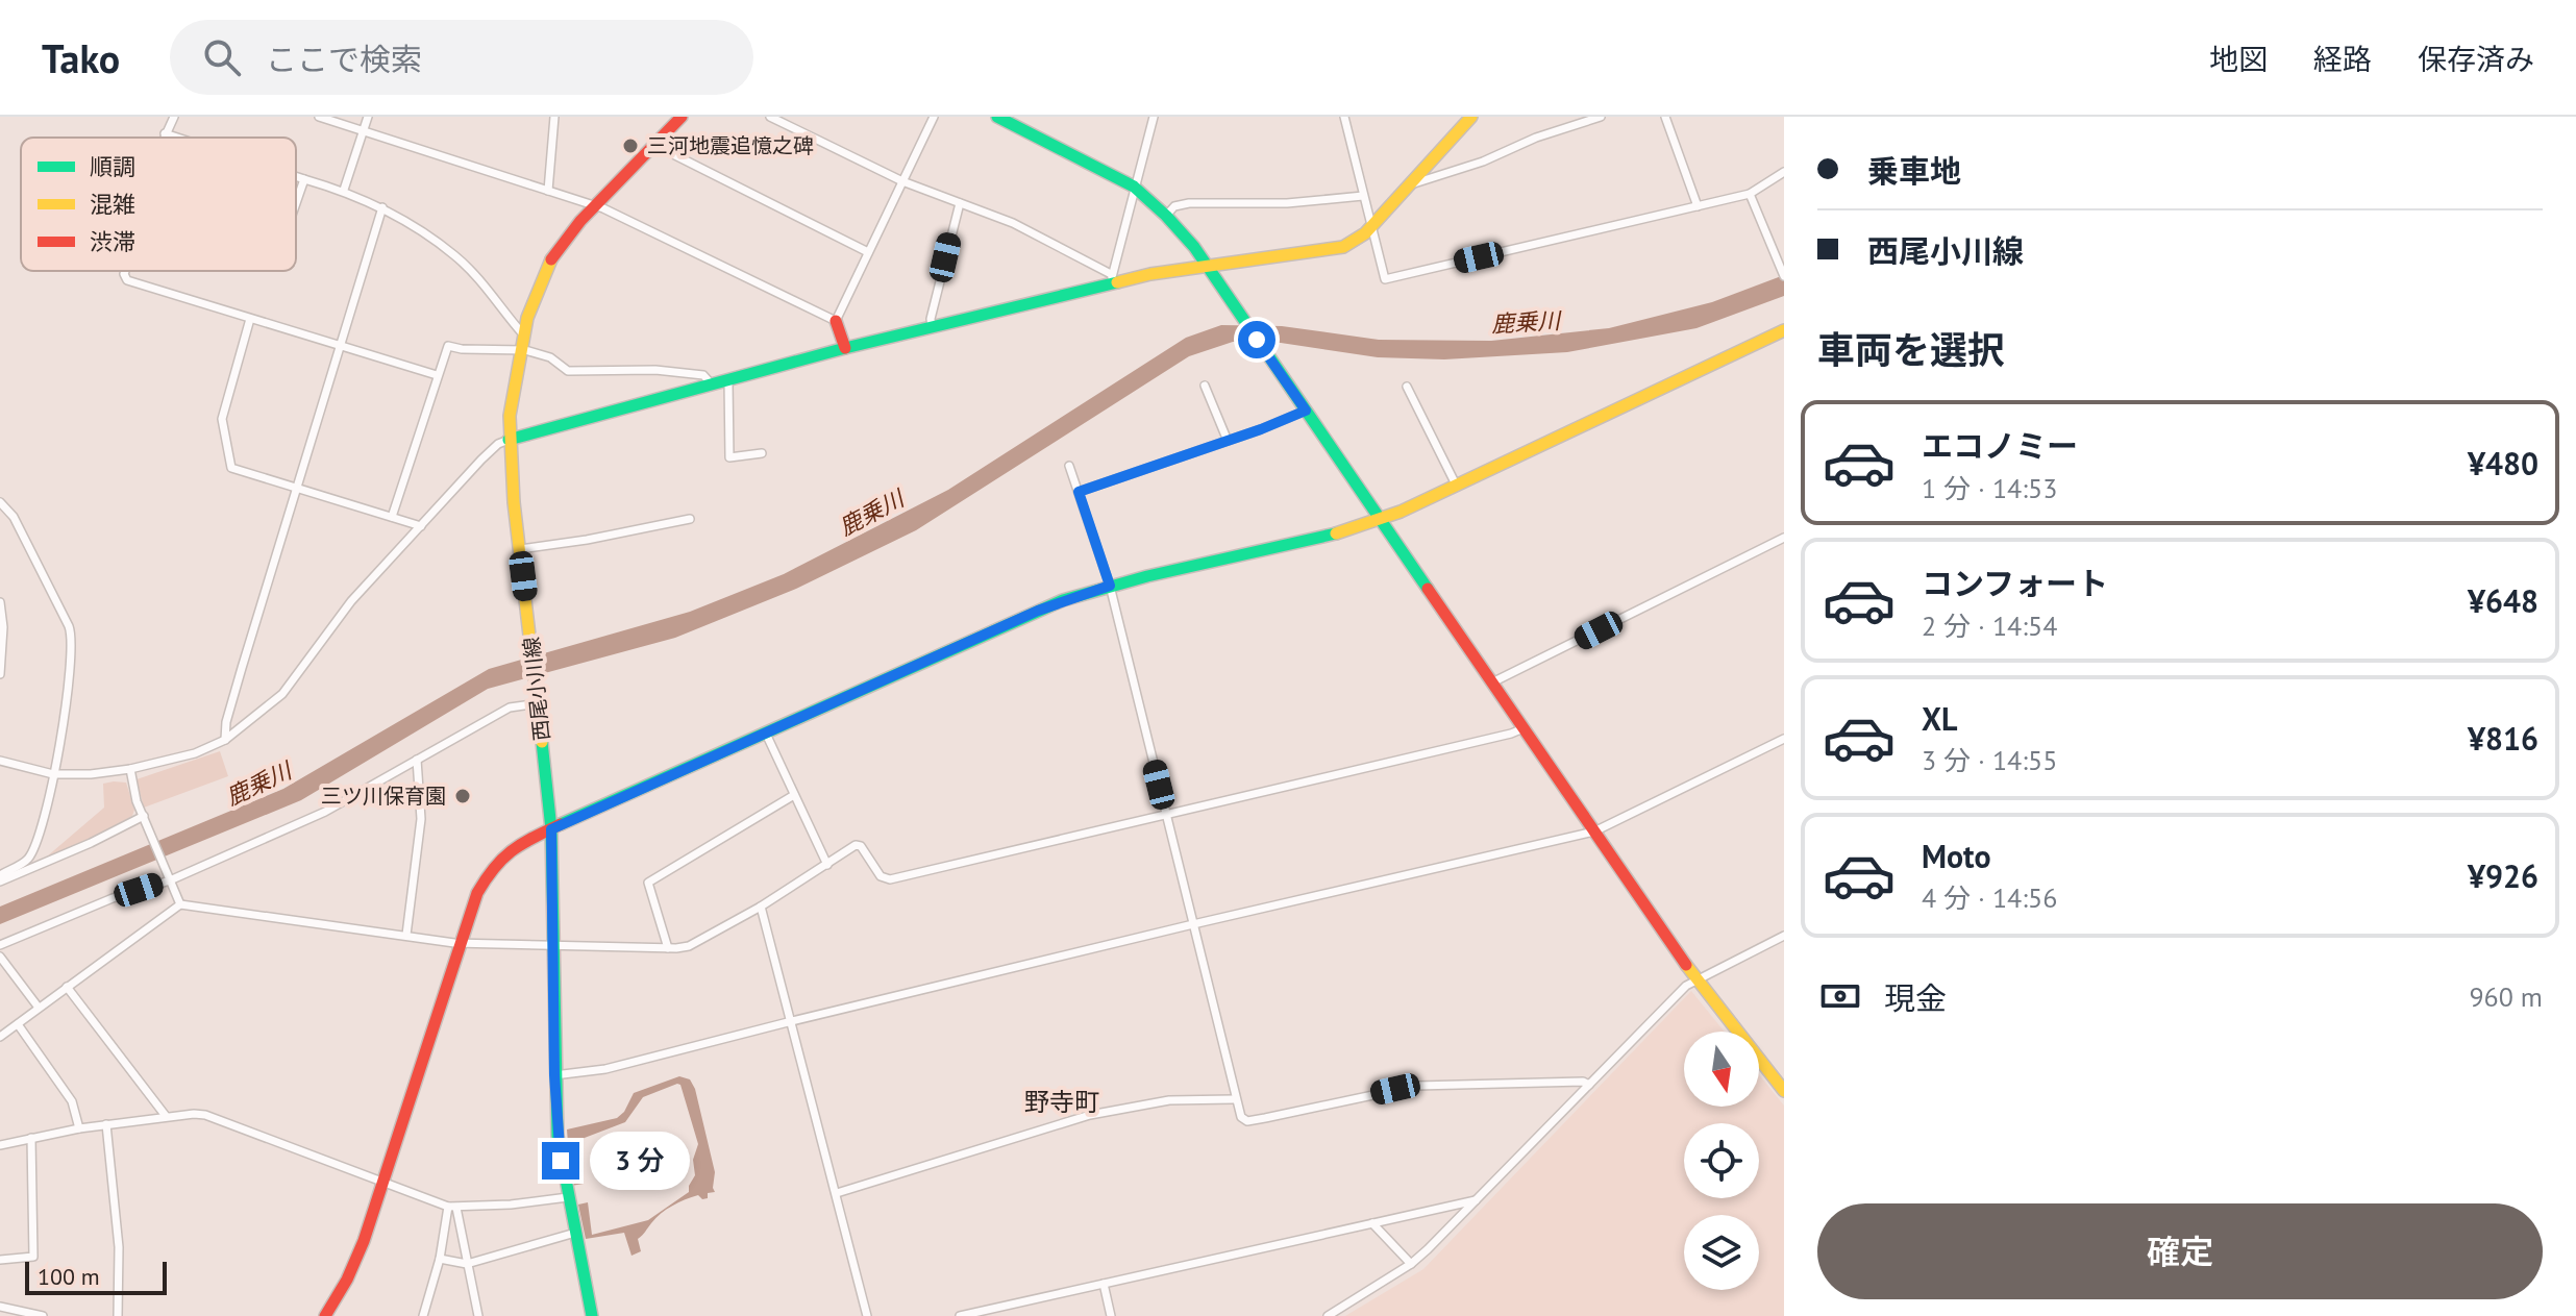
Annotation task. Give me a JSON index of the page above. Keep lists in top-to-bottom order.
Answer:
{
  "streets": {
    "street": ["西尾小川線"]
  },
  "districts": ["野寺町"],
  "water": ["鹿乗川"],
  "places": ["三河地震追憶之碑", "三ツ川保育園"],
  "legend": ["順調", "混雑", "渋滞"],
  "scale_bar": "100 m",
  "north": "bottom",
  "page": {
    "header": "Tako",
    "search": "ここで検索",
    "nav": ["地図", "経路", "保存済み"],
    "banner": ["乗車地", "西尾小川線"],
    "heading": "車両を選択",
    "list": [
      {
        "name": "エコノミー",
        "note": "1 分 · 14:53",
        "value": "¥480"
      },
      {
        "name": "コンフォート",
        "note": "2 分 · 14:54",
        "value": "¥648"
      },
      {
        "name": "XL",
        "note": "3 分 · 14:55",
        "value": "¥816"
      },
      {
        "name": "Moto",
        "note": "4 分 · 14:56",
        "value": "¥926"
      }
    ],
    "pay": ["現金", "960 m"],
    "bubble": "3 分",
    "buttons": "確定",
    "scale": "100 m"
  }
}
